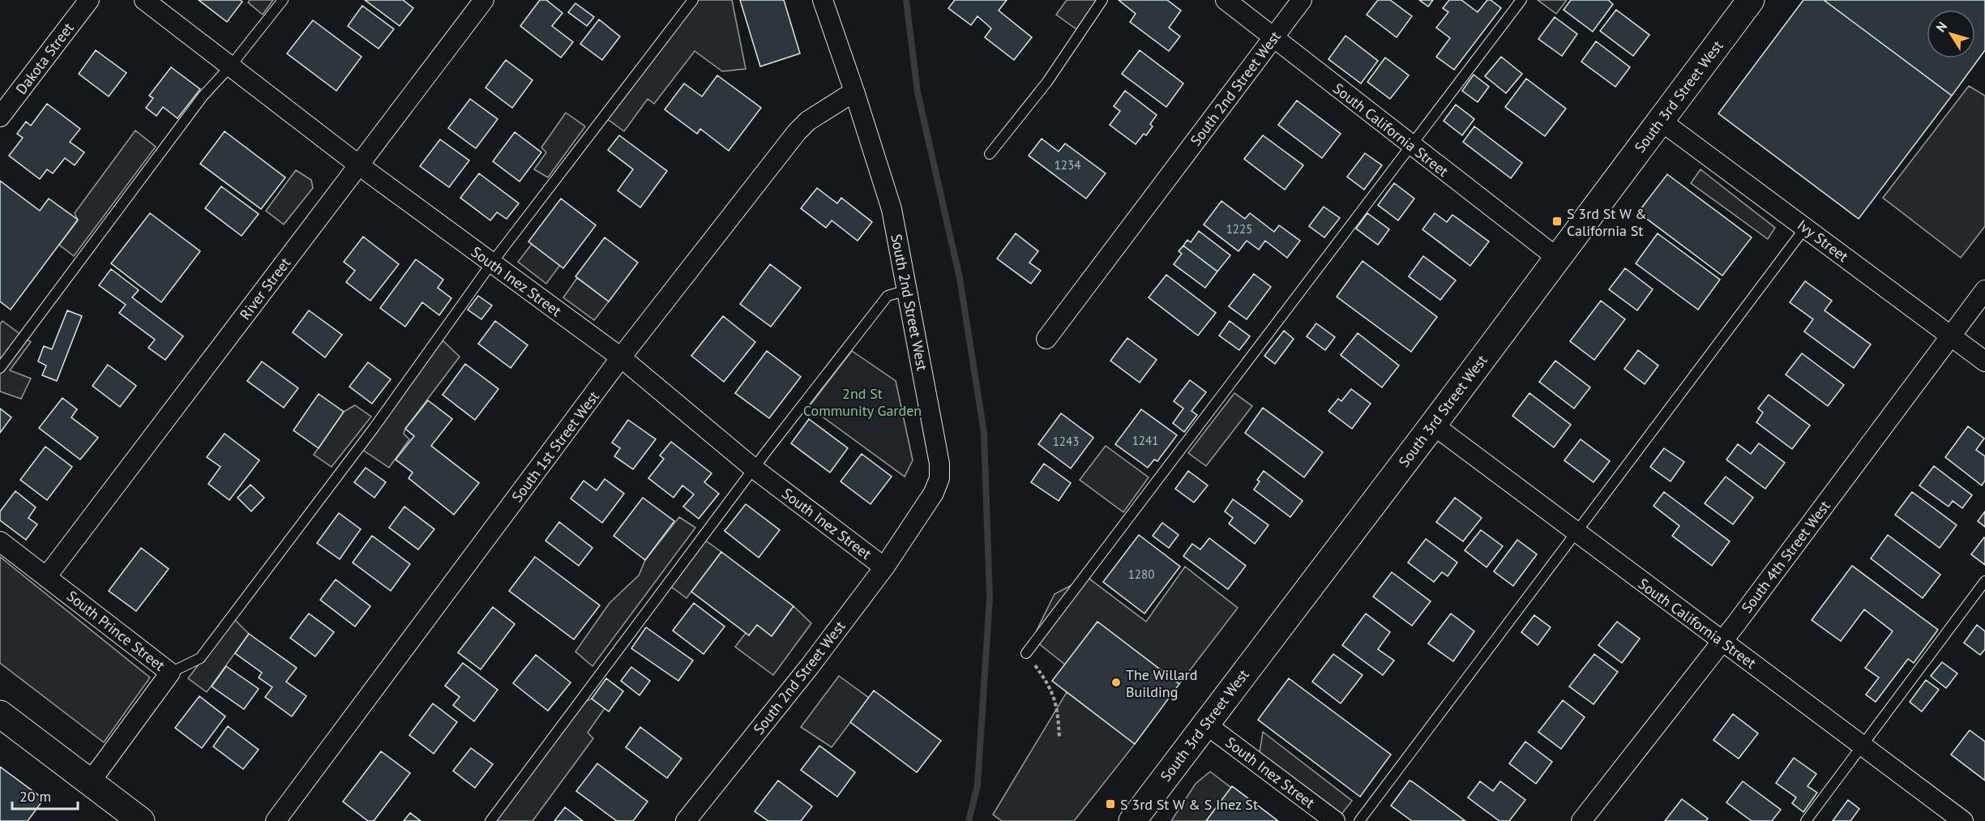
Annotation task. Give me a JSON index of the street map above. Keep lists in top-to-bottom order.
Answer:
{
  "streets": {
    "main road": ["South 3rd Street West"],
    "street": [
      "Dakota Street",
      "South 2nd Street West",
      "South California Street",
      "Ivy Street",
      "South Inez Street",
      "River Street",
      "South 1st Street West",
      "South 4th Street West",
      "South Prince Street"
    ]
  },
  "crossings": [
    ["South 2nd Street West", "South California Street"],
    ["South 2nd Street West", "South Inez Street"],
    ["South 2nd Street West", "South 1st Street West"],
    ["South 3rd Street West", "South California Street"],
    ["South 3rd Street West", "Ivy Street"],
    ["South 3rd Street West", "South Inez Street"],
    ["South California Street", "South 4th Street West"],
    ["Ivy Street", "South 4th Street West"],
    ["South Inez Street", "River Street"],
    ["South Inez Street", "South 1st Street West"],
    ["River Street", "South Prince Street"]
  ],
  "parks": ["2nd St Community Garden"],
  "places": {
    "transit": ["S 3rd St W & California St", "S 3rd St W & S Inez St"],
    "other": ["The Willard Building"]
  },
  "house_numbers": [
    "1234",
    "1225",
    "1241",
    "1243",
    "1280"
  ],
  "scale_bar": "20 m",
  "north": "top left"
}
